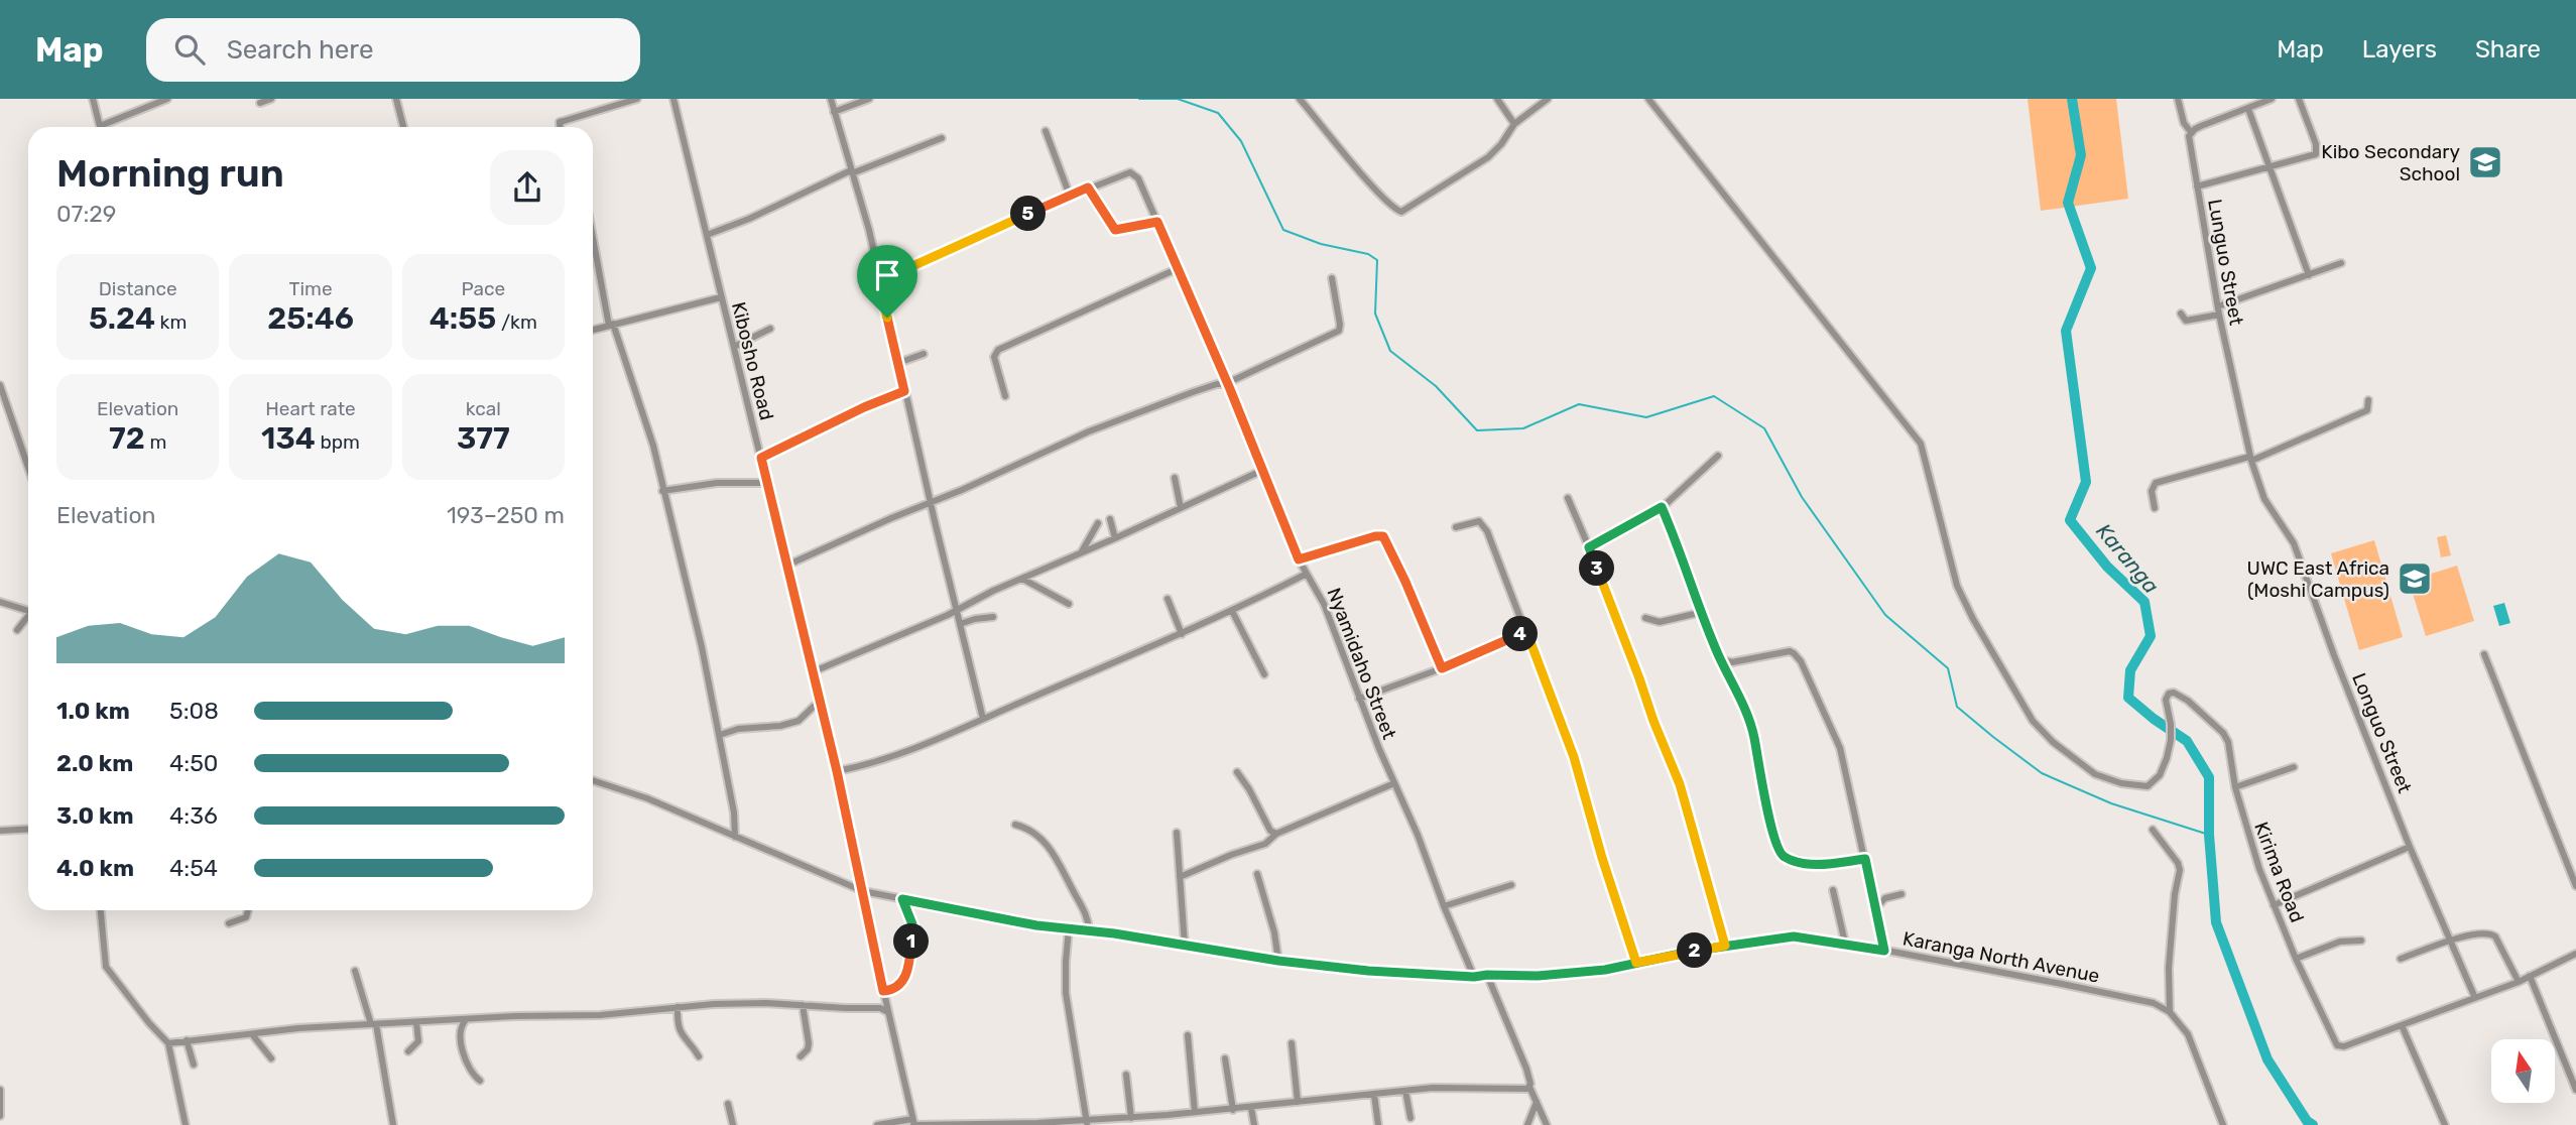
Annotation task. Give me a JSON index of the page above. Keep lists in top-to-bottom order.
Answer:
{
  "streets": {
    "street": [
      "Lunguo Street",
      "Kibosho Road",
      "Nyamidaho Street",
      "Longuo Street",
      "Kirima Road",
      "Karanga North Avenue"
    ]
  },
  "crossings": [
    ["Lunguo Street", "Longuo Street"],
    ["Kibosho Road", "Karanga North Avenue"],
    ["Nyamidaho Street", "Karanga North Avenue"]
  ],
  "water": ["Karanga"],
  "places": {
    "school or university": ["Kibo Secondary School", "UWC East Africa (Moshi Campus)"]
  },
  "north": "top",
  "page": {
    "header": "Map",
    "search": "Search here",
    "nav": ["Map", "Layers", "Share"],
    "heading": ["Morning run", "07:29"],
    "pins": [
      "5",
      "3",
      "4",
      "1",
      "2"
    ],
    "stats": [
      ["Distance", "5.24 km"],
      ["Time", "25:46"],
      ["Pace", "4:55 /km"],
      ["Elevation", "72 m"],
      ["Heart rate", "134 bpm"],
      ["kcal", "377"]
    ],
    "chart": ["Elevation", "193–250 m"],
    "list": [
      {
        "name": "1.0 km",
        "note": "5:08"
      },
      {
        "name": "2.0 km",
        "note": "4:50"
      },
      {
        "name": "3.0 km",
        "note": "4:36"
      },
      {
        "name": "4.0 km",
        "note": "4:54"
      }
    ]
  }
}
